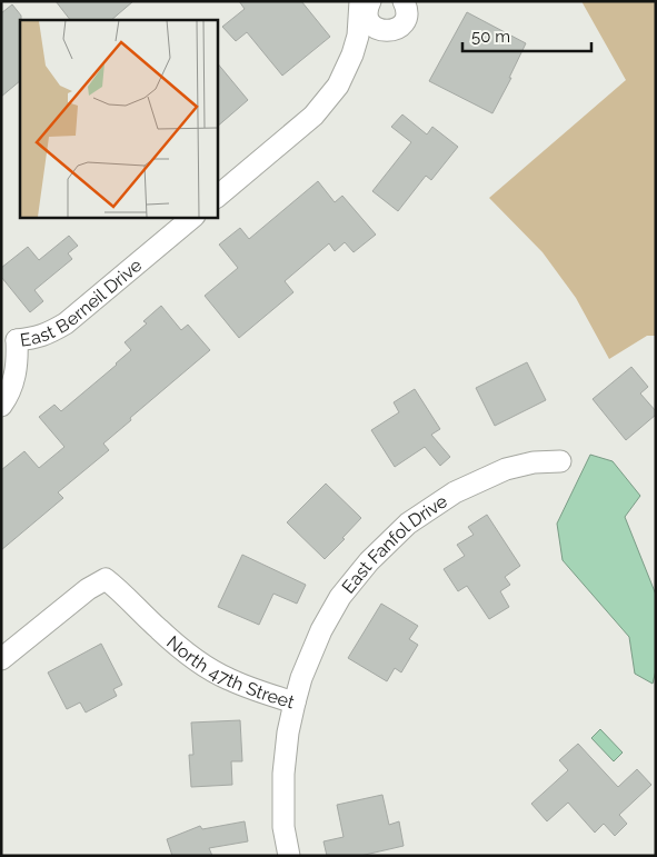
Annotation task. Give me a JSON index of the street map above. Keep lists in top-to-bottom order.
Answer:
{
  "streets": {
    "street": ["East Berneil Drive", "East Fanfol Drive", "North 47th Street"]
  },
  "crossings": [
    ["East Fanfol Drive", "North 47th Street"]
  ],
  "scale_bar": "50 m"
}
